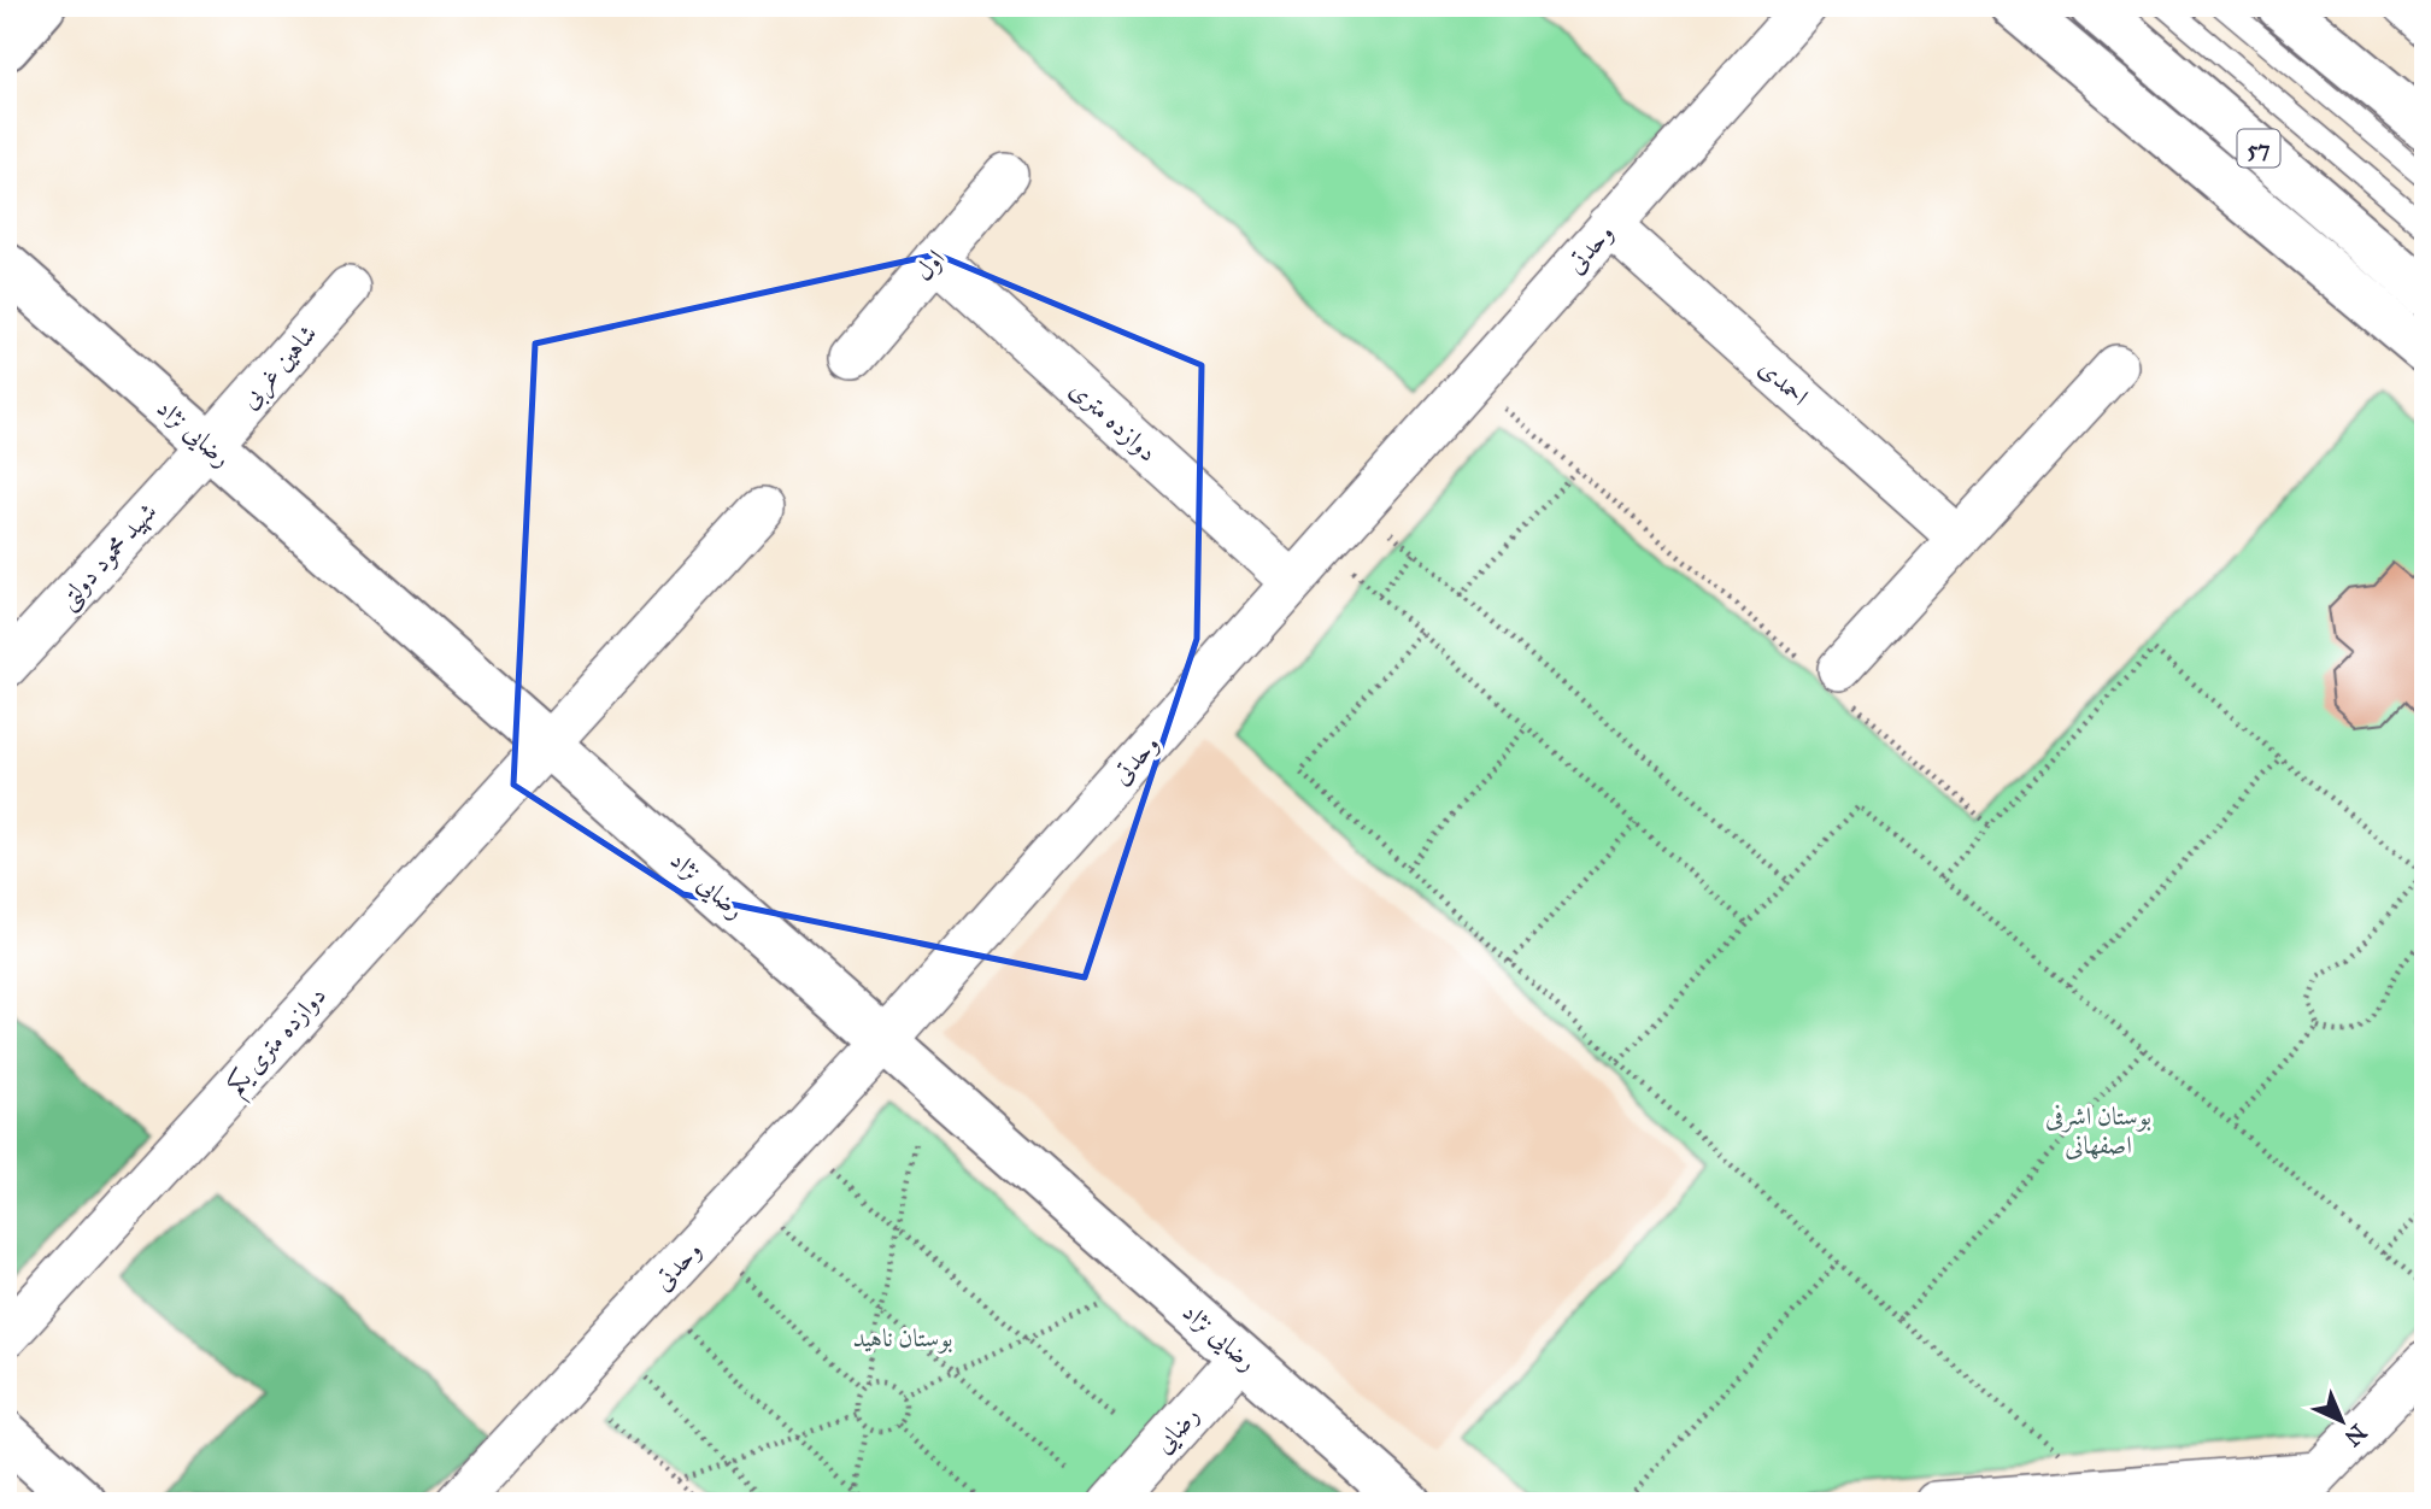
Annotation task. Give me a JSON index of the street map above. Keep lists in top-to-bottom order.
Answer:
{
  "streets": {
    "main road": ["57", "رضایی نژاد"],
    "street": [
      "وحدتی",
      "اول",
      "شاهین غربی",
      "احمدی",
      "دوازده متری",
      "شهید محمود دولتی",
      "دوازده متری یکم",
      "رضایی"
    ]
  },
  "crossings": [
    ["وحدتی", "احمدی"],
    ["وحدتی", "دوازده متری"],
    ["وحدتی", "رضایی نژاد"],
    ["اول", "دوازده متری"],
    ["شاهین غربی", "رضایی نژاد"],
    ["شاهین غربی", "شهید محمود دولتی"],
    ["رضایی نژاد", "شهید محمود دولتی"],
    ["رضایی نژاد", "دوازده متری یکم"],
    ["رضایی نژاد", "رضایی"]
  ],
  "parks": ["بوستان اشرفی اصفهانی", "بوستان ناهید"],
  "north": "bottom right"
}
